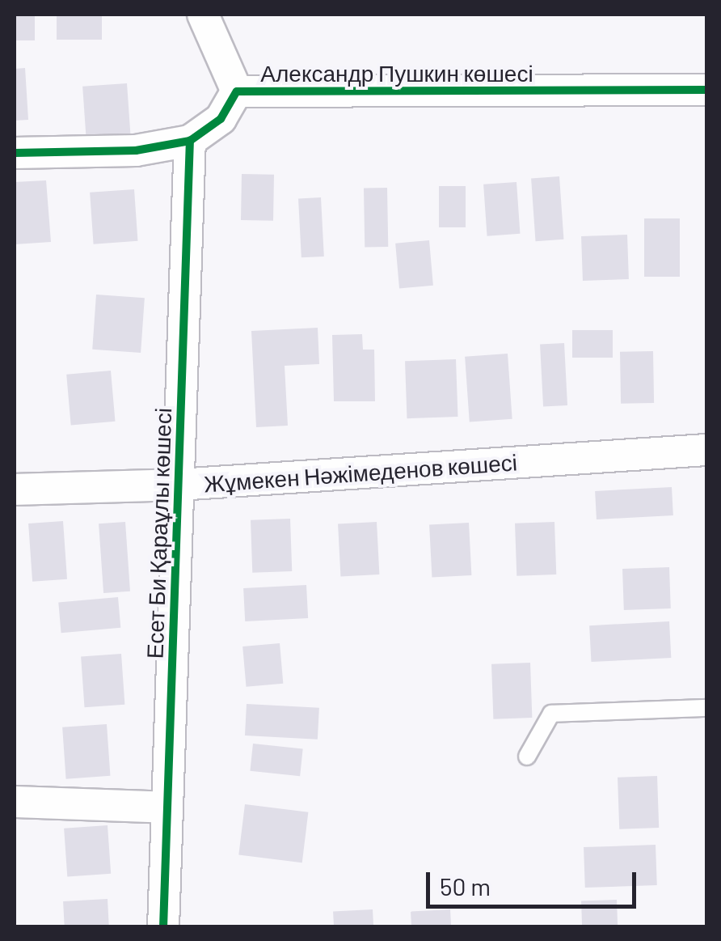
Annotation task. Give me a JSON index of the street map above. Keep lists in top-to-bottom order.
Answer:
{
  "streets": {
    "street": ["Александр Пушкин көшесі", "Жұмекен Нәжімеденов көшесі", "Есет Би Қараұлы көшесі"]
  },
  "crossings": [
    ["Александр Пушкин көшесі", "Есет Би Қараұлы көшесі"],
    ["Жұмекен Нәжімеденов көшесі", "Есет Би Қараұлы көшесі"]
  ],
  "scale_bar": "50 m"
}
